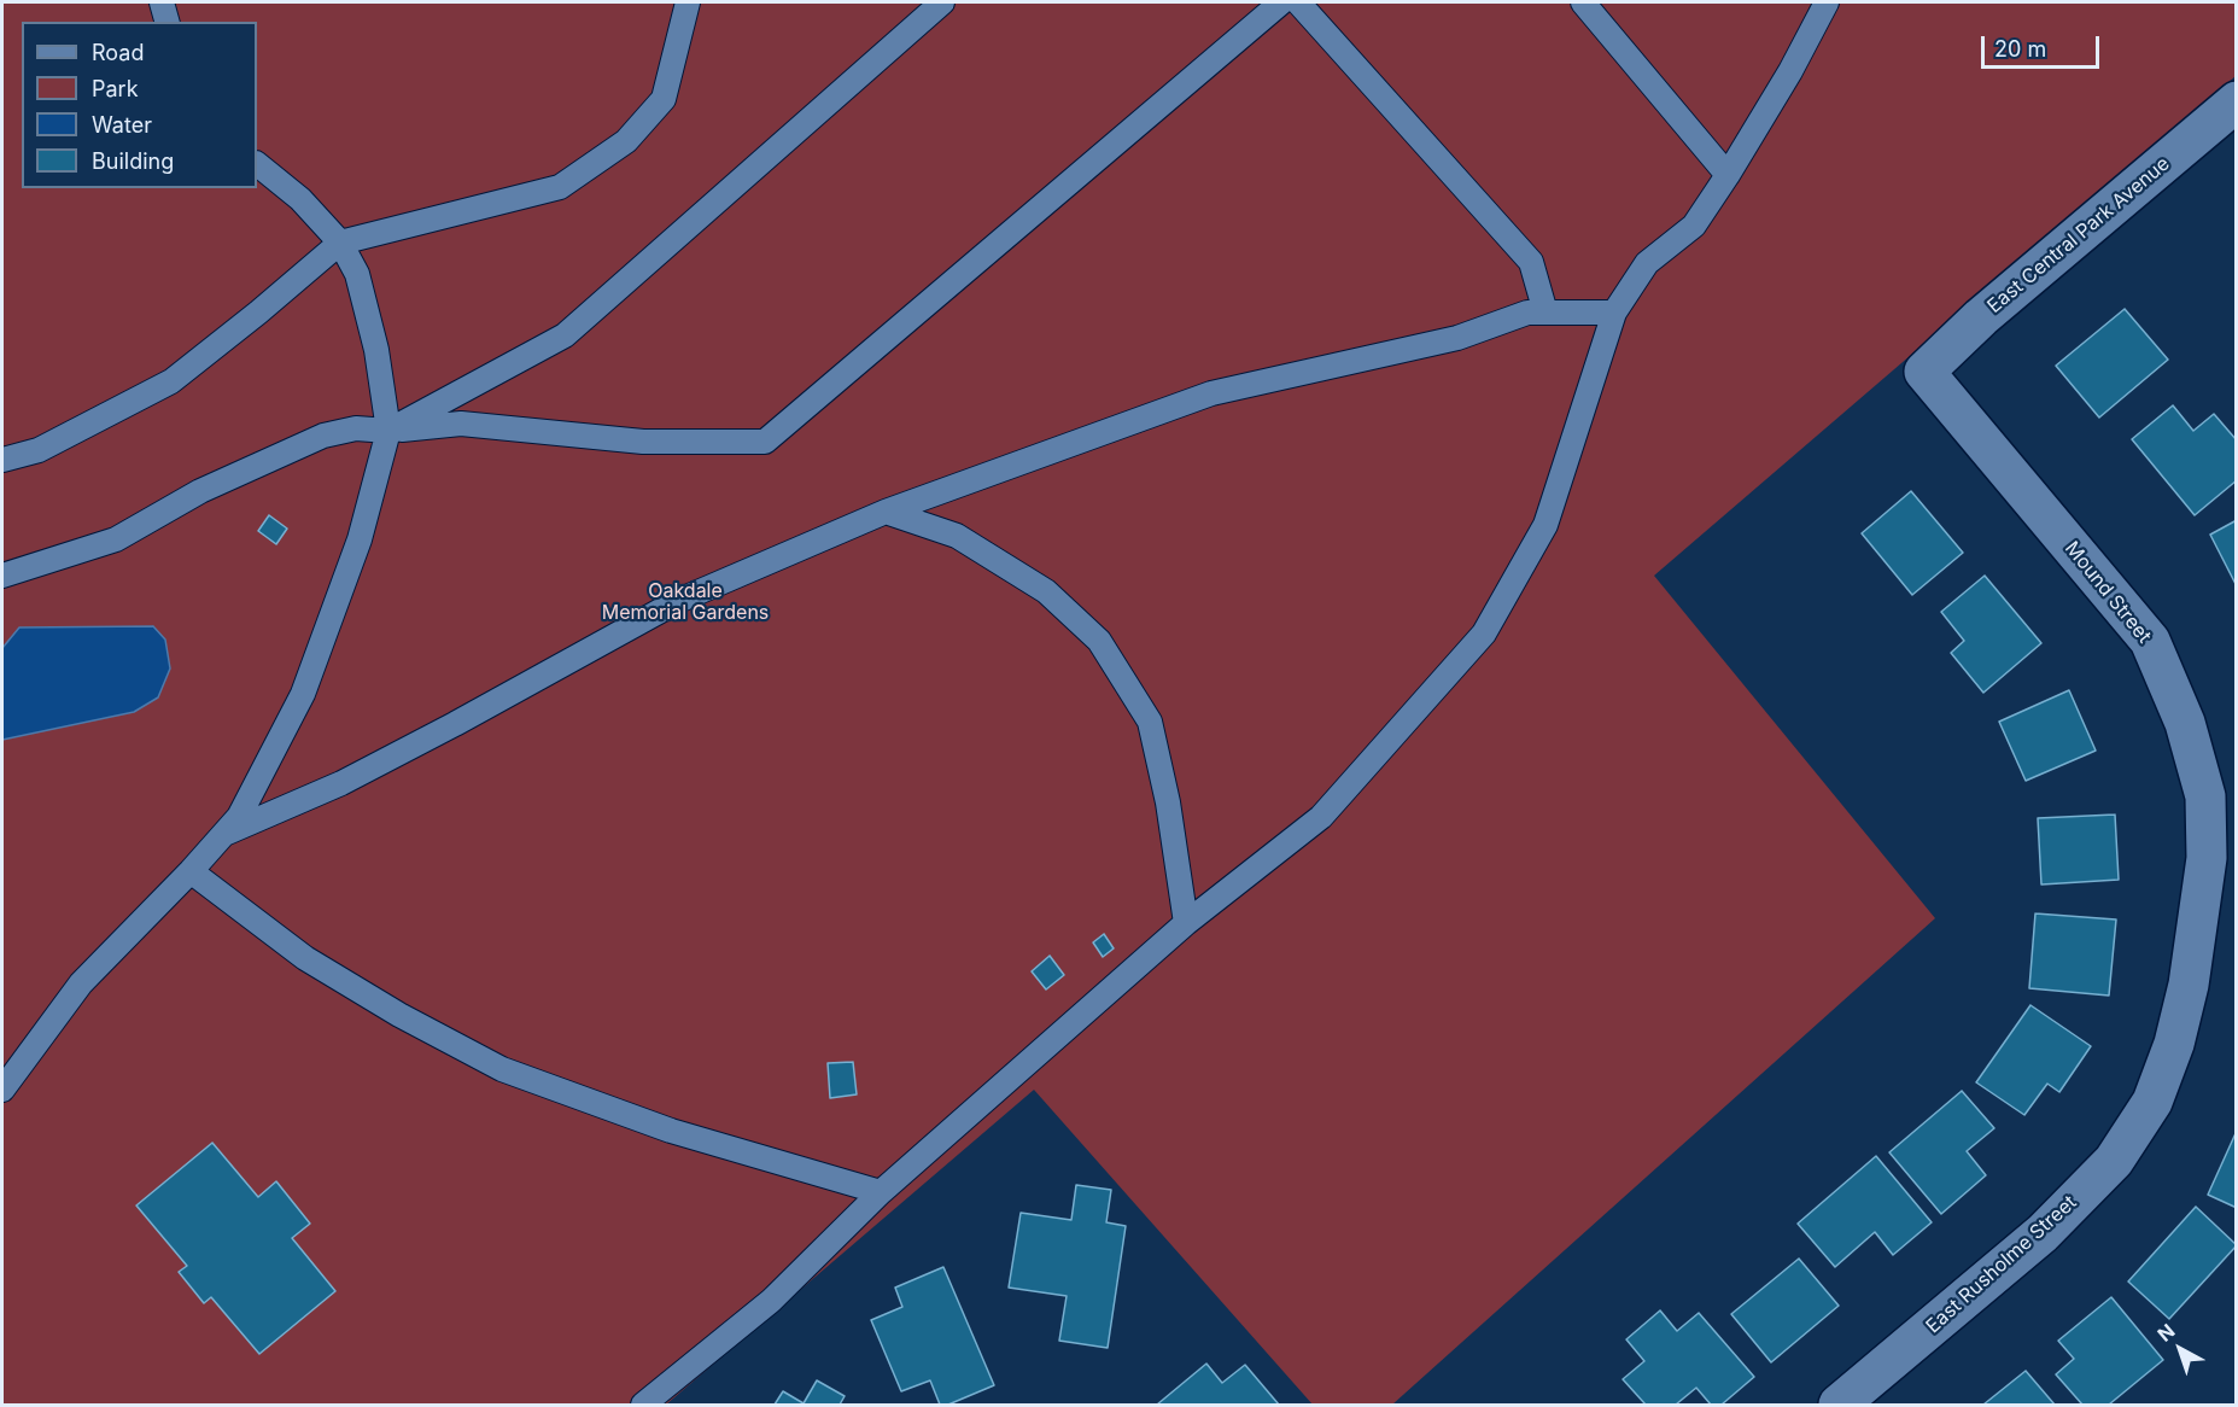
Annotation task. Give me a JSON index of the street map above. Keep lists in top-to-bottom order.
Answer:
{
  "streets": {
    "street": ["East Central Park Avenue", "Mound Street", "East Rusholme Street"]
  },
  "crossings": [
    ["East Central Park Avenue", "Mound Street"],
    ["Mound Street", "East Rusholme Street"]
  ],
  "parks": ["Oakdale Memorial Gardens"],
  "legend": [
    "Road",
    "Park",
    "Water",
    "Building"
  ],
  "scale_bar": "20 m",
  "north": "top left"
}
